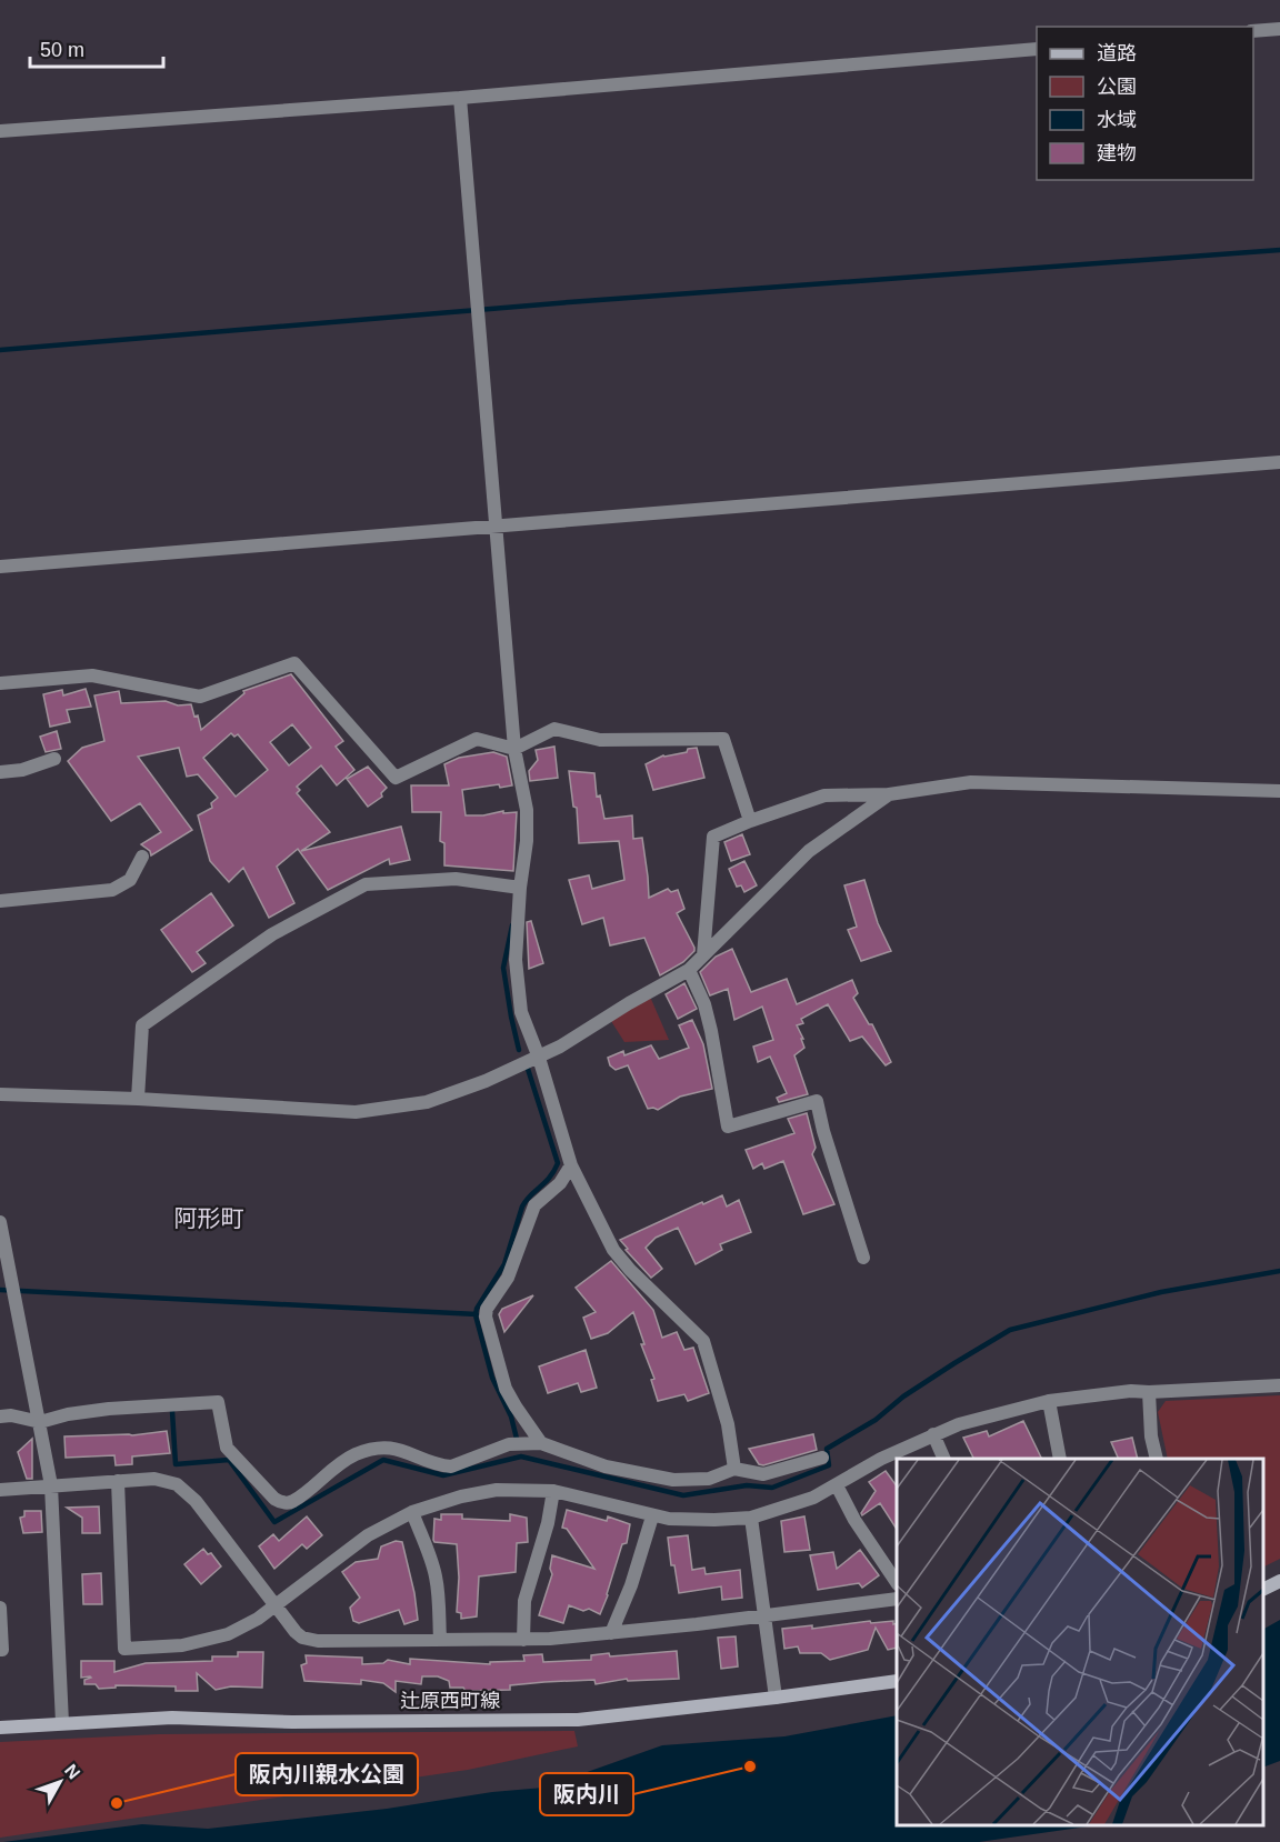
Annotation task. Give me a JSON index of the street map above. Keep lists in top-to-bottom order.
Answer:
{
  "streets": {
    "main road": ["辻原西町線"]
  },
  "districts": ["阿形町"],
  "places": ["阪内川", "阪内川親水公園"],
  "legend": [
    "道路",
    "公園",
    "水域",
    "建物"
  ],
  "scale_bar": "50 m",
  "north": "top right"
}
